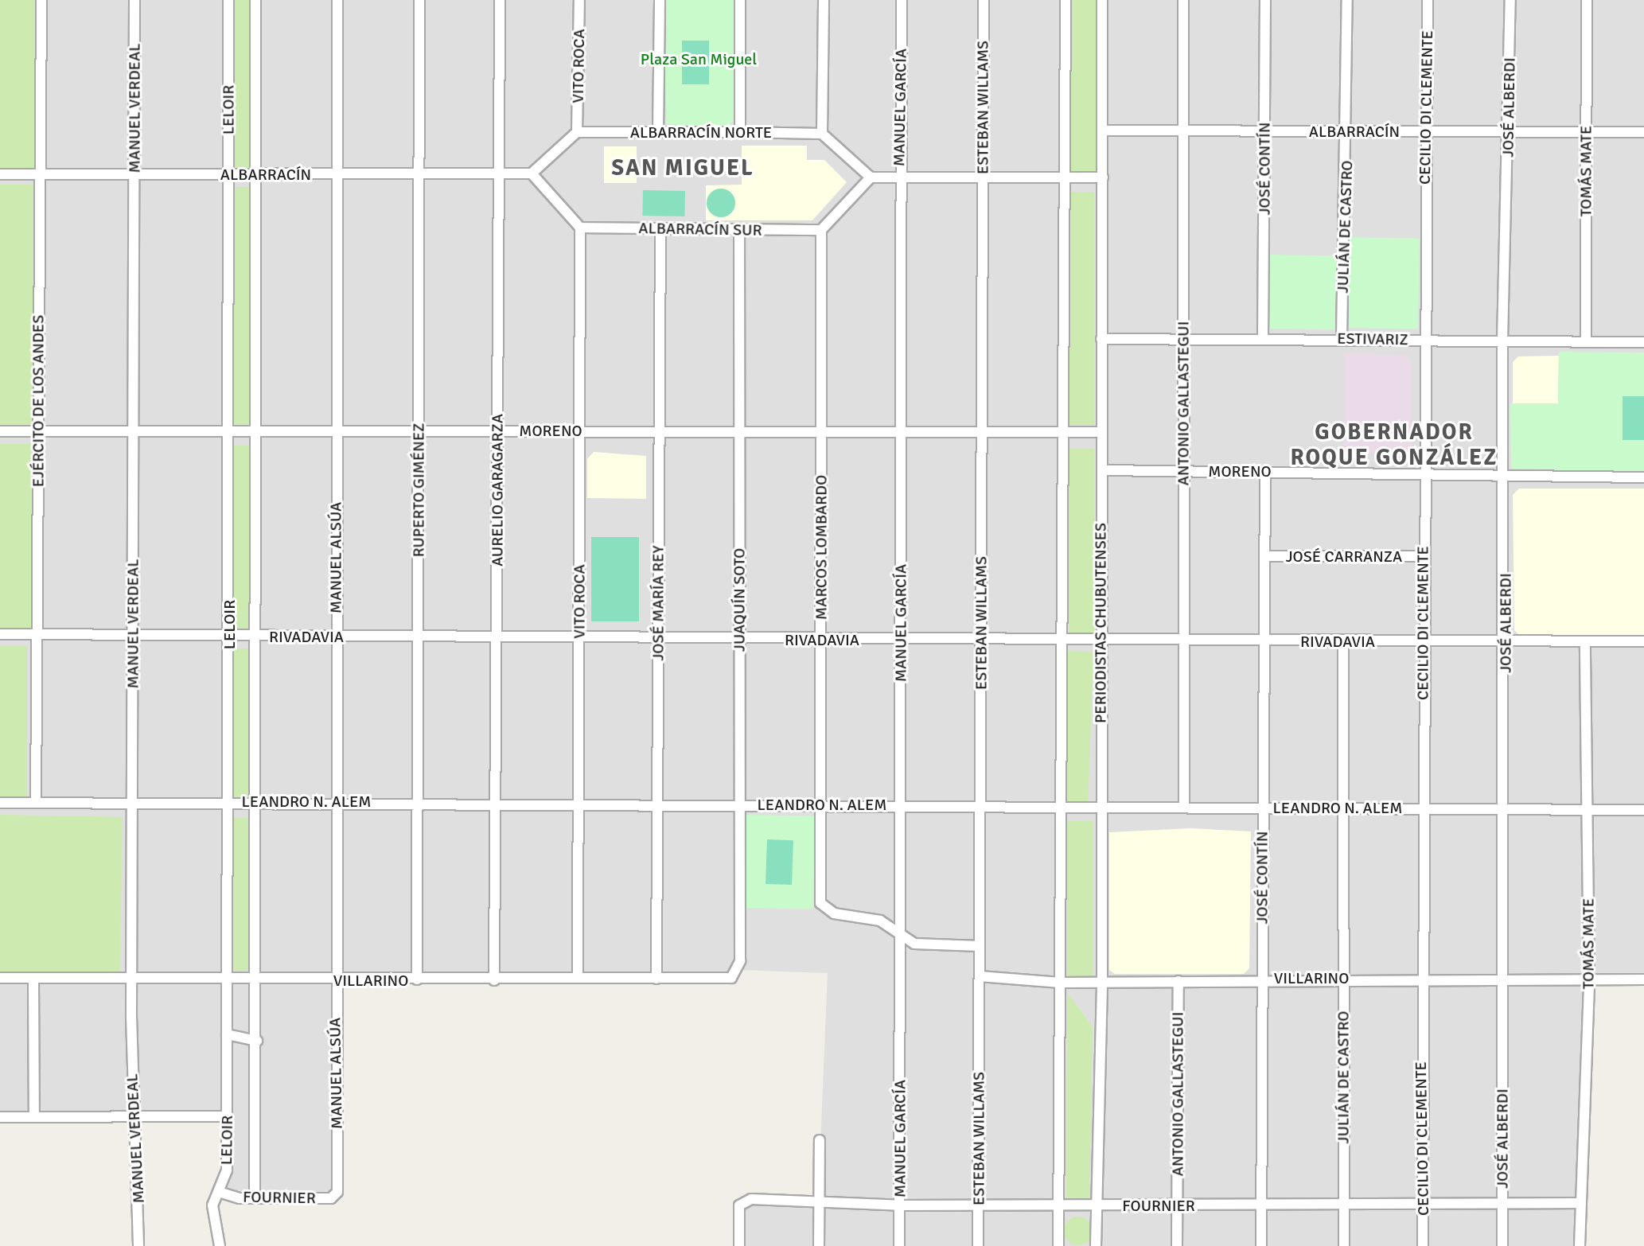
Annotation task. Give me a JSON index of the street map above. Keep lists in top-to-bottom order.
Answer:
{
  "streets": {
    "street": [
      "VITO ROCA",
      "MANUEL GARCÍA",
      "ESTEBAN WILLAMS",
      "CECILIO DI CLEMENTE",
      "JOSÉ ALBERDI",
      "MANUEL VERDEAL",
      "LELOIR",
      "ALBARRACÍN",
      "ALBARRACÍN NORTE",
      "JOSÉ CONTÍN",
      "TOMÁS MATE",
      "JULIÁN DE CASTRO",
      "ALBARRACÍN SUR",
      "ESTIVARIZ",
      "EJÉRCITO DE LOS ANDES",
      "ANTONIO GALLASTEGUI",
      "MORENO",
      "RUPERTO GIMÉNEZ",
      "AURELIO GARAGARZA",
      "MARCOS LOMBARDO",
      "JOSÉ CARRANZA",
      "MANUEL ALSÚA",
      "JUAQUÍN SOTO",
      "JOSÉ MARÍA REY",
      "PERIODISTAS CHUBUTENSES",
      "RIVADAVIA",
      "LEANDRO N. ALEM",
      "VILLARINO",
      "FOURNIER"
    ]
  },
  "crossings": [
    ["VITO ROCA", "ALBARRACÍN NORTE"],
    ["VITO ROCA", "ALBARRACÍN SUR"],
    ["VITO ROCA", "MORENO"],
    ["VITO ROCA", "RIVADAVIA"],
    ["VITO ROCA", "LEANDRO N. ALEM"],
    ["VITO ROCA", "VILLARINO"],
    ["MANUEL GARCÍA", "MORENO"],
    ["MANUEL GARCÍA", "MARCOS LOMBARDO"],
    ["MANUEL GARCÍA", "RIVADAVIA"],
    ["MANUEL GARCÍA", "LEANDRO N. ALEM"],
    ["MANUEL GARCÍA", "FOURNIER"],
    ["ESTEBAN WILLAMS", "MORENO"],
    ["ESTEBAN WILLAMS", "RIVADAVIA"],
    ["ESTEBAN WILLAMS", "LEANDRO N. ALEM"],
    ["ESTEBAN WILLAMS", "VILLARINO"],
    ["ESTEBAN WILLAMS", "FOURNIER"],
    ["CECILIO DI CLEMENTE", "ALBARRACÍN"],
    ["CECILIO DI CLEMENTE", "ESTIVARIZ"],
    ["CECILIO DI CLEMENTE", "MORENO"],
    ["CECILIO DI CLEMENTE", "JOSÉ CARRANZA"],
    ["CECILIO DI CLEMENTE", "RIVADAVIA"],
    ["CECILIO DI CLEMENTE", "LEANDRO N. ALEM"],
    ["CECILIO DI CLEMENTE", "VILLARINO"],
    ["CECILIO DI CLEMENTE", "FOURNIER"],
    ["JOSÉ ALBERDI", "ALBARRACÍN"],
    ["JOSÉ ALBERDI", "ESTIVARIZ"],
    ["JOSÉ ALBERDI", "MORENO"],
    ["JOSÉ ALBERDI", "RIVADAVIA"],
    ["JOSÉ ALBERDI", "LEANDRO N. ALEM"],
    ["JOSÉ ALBERDI", "VILLARINO"],
    ["JOSÉ ALBERDI", "FOURNIER"],
    ["MANUEL VERDEAL", "ALBARRACÍN"],
    ["MANUEL VERDEAL", "MORENO"],
    ["MANUEL VERDEAL", "RIVADAVIA"],
    ["MANUEL VERDEAL", "LEANDRO N. ALEM"],
    ["MANUEL VERDEAL", "VILLARINO"],
    ["LELOIR", "ALBARRACÍN"],
    ["LELOIR", "MORENO"],
    ["LELOIR", "RIVADAVIA"],
    ["LELOIR", "LEANDRO N. ALEM"],
    ["LELOIR", "VILLARINO"],
    ["LELOIR", "FOURNIER"],
    ["ALBARRACÍN", "JOSÉ CONTÍN"],
    ["ALBARRACÍN", "TOMÁS MATE"],
    ["ALBARRACÍN", "JULIÁN DE CASTRO"],
    ["ALBARRACÍN", "EJÉRCITO DE LOS ANDES"],
    ["ALBARRACÍN", "ANTONIO GALLASTEGUI"],
    ["ALBARRACÍN", "RUPERTO GIMÉNEZ"],
    ["ALBARRACÍN", "AURELIO GARAGARZA"],
    ["ALBARRACÍN", "MANUEL ALSÚA"],
    ["ALBARRACÍN", "PERIODISTAS CHUBUTENSES"],
    ["JOSÉ CONTÍN", "ESTIVARIZ"],
    ["JOSÉ CONTÍN", "MORENO"],
    ["JOSÉ CONTÍN", "JOSÉ CARRANZA"],
    ["JOSÉ CONTÍN", "RIVADAVIA"],
    ["JOSÉ CONTÍN", "LEANDRO N. ALEM"],
    ["JOSÉ CONTÍN", "VILLARINO"],
    ["JOSÉ CONTÍN", "FOURNIER"],
    ["TOMÁS MATE", "ESTIVARIZ"],
    ["TOMÁS MATE", "RIVADAVIA"],
    ["TOMÁS MATE", "LEANDRO N. ALEM"],
    ["TOMÁS MATE", "VILLARINO"],
    ["TOMÁS MATE", "FOURNIER"],
    ["JULIÁN DE CASTRO", "ESTIVARIZ"],
    ["JULIÁN DE CASTRO", "RIVADAVIA"],
    ["JULIÁN DE CASTRO", "LEANDRO N. ALEM"],
    ["JULIÁN DE CASTRO", "VILLARINO"],
    ["JULIÁN DE CASTRO", "FOURNIER"],
    ["ALBARRACÍN SUR", "MARCOS LOMBARDO"],
    ["ALBARRACÍN SUR", "JUAQUÍN SOTO"],
    ["ALBARRACÍN SUR", "JOSÉ MARÍA REY"],
    ["ESTIVARIZ", "ANTONIO GALLASTEGUI"],
    ["ESTIVARIZ", "PERIODISTAS CHUBUTENSES"],
    ["EJÉRCITO DE LOS ANDES", "MORENO"],
    ["EJÉRCITO DE LOS ANDES", "RIVADAVIA"],
    ["EJÉRCITO DE LOS ANDES", "LEANDRO N. ALEM"],
    ["ANTONIO GALLASTEGUI", "MORENO"],
    ["ANTONIO GALLASTEGUI", "RIVADAVIA"],
    ["ANTONIO GALLASTEGUI", "LEANDRO N. ALEM"],
    ["ANTONIO GALLASTEGUI", "VILLARINO"],
    ["ANTONIO GALLASTEGUI", "FOURNIER"],
    ["MORENO", "RUPERTO GIMÉNEZ"],
    ["MORENO", "AURELIO GARAGARZA"],
    ["MORENO", "MARCOS LOMBARDO"],
    ["MORENO", "MANUEL ALSÚA"],
    ["MORENO", "JUAQUÍN SOTO"],
    ["MORENO", "JOSÉ MARÍA REY"],
    ["MORENO", "PERIODISTAS CHUBUTENSES"],
    ["RUPERTO GIMÉNEZ", "RIVADAVIA"],
    ["RUPERTO GIMÉNEZ", "LEANDRO N. ALEM"],
    ["RUPERTO GIMÉNEZ", "VILLARINO"],
    ["AURELIO GARAGARZA", "RIVADAVIA"],
    ["AURELIO GARAGARZA", "LEANDRO N. ALEM"],
    ["AURELIO GARAGARZA", "VILLARINO"],
    ["MARCOS LOMBARDO", "RIVADAVIA"],
    ["MARCOS LOMBARDO", "LEANDRO N. ALEM"],
    ["MANUEL ALSÚA", "RIVADAVIA"],
    ["MANUEL ALSÚA", "LEANDRO N. ALEM"],
    ["MANUEL ALSÚA", "VILLARINO"],
    ["MANUEL ALSÚA", "FOURNIER"],
    ["JUAQUÍN SOTO", "RIVADAVIA"],
    ["JUAQUÍN SOTO", "LEANDRO N. ALEM"],
    ["JUAQUÍN SOTO", "VILLARINO"],
    ["JOSÉ MARÍA REY", "RIVADAVIA"],
    ["JOSÉ MARÍA REY", "LEANDRO N. ALEM"],
    ["JOSÉ MARÍA REY", "VILLARINO"],
    ["PERIODISTAS CHUBUTENSES", "RIVADAVIA"],
    ["PERIODISTAS CHUBUTENSES", "LEANDRO N. ALEM"],
    ["PERIODISTAS CHUBUTENSES", "VILLARINO"],
    ["PERIODISTAS CHUBUTENSES", "FOURNIER"]
  ],
  "districts": ["SAN MIGUEL", "GOBERNADOR ROQUE GONZÁLEZ"],
  "parks": ["Plaza San Miguel"]
}
